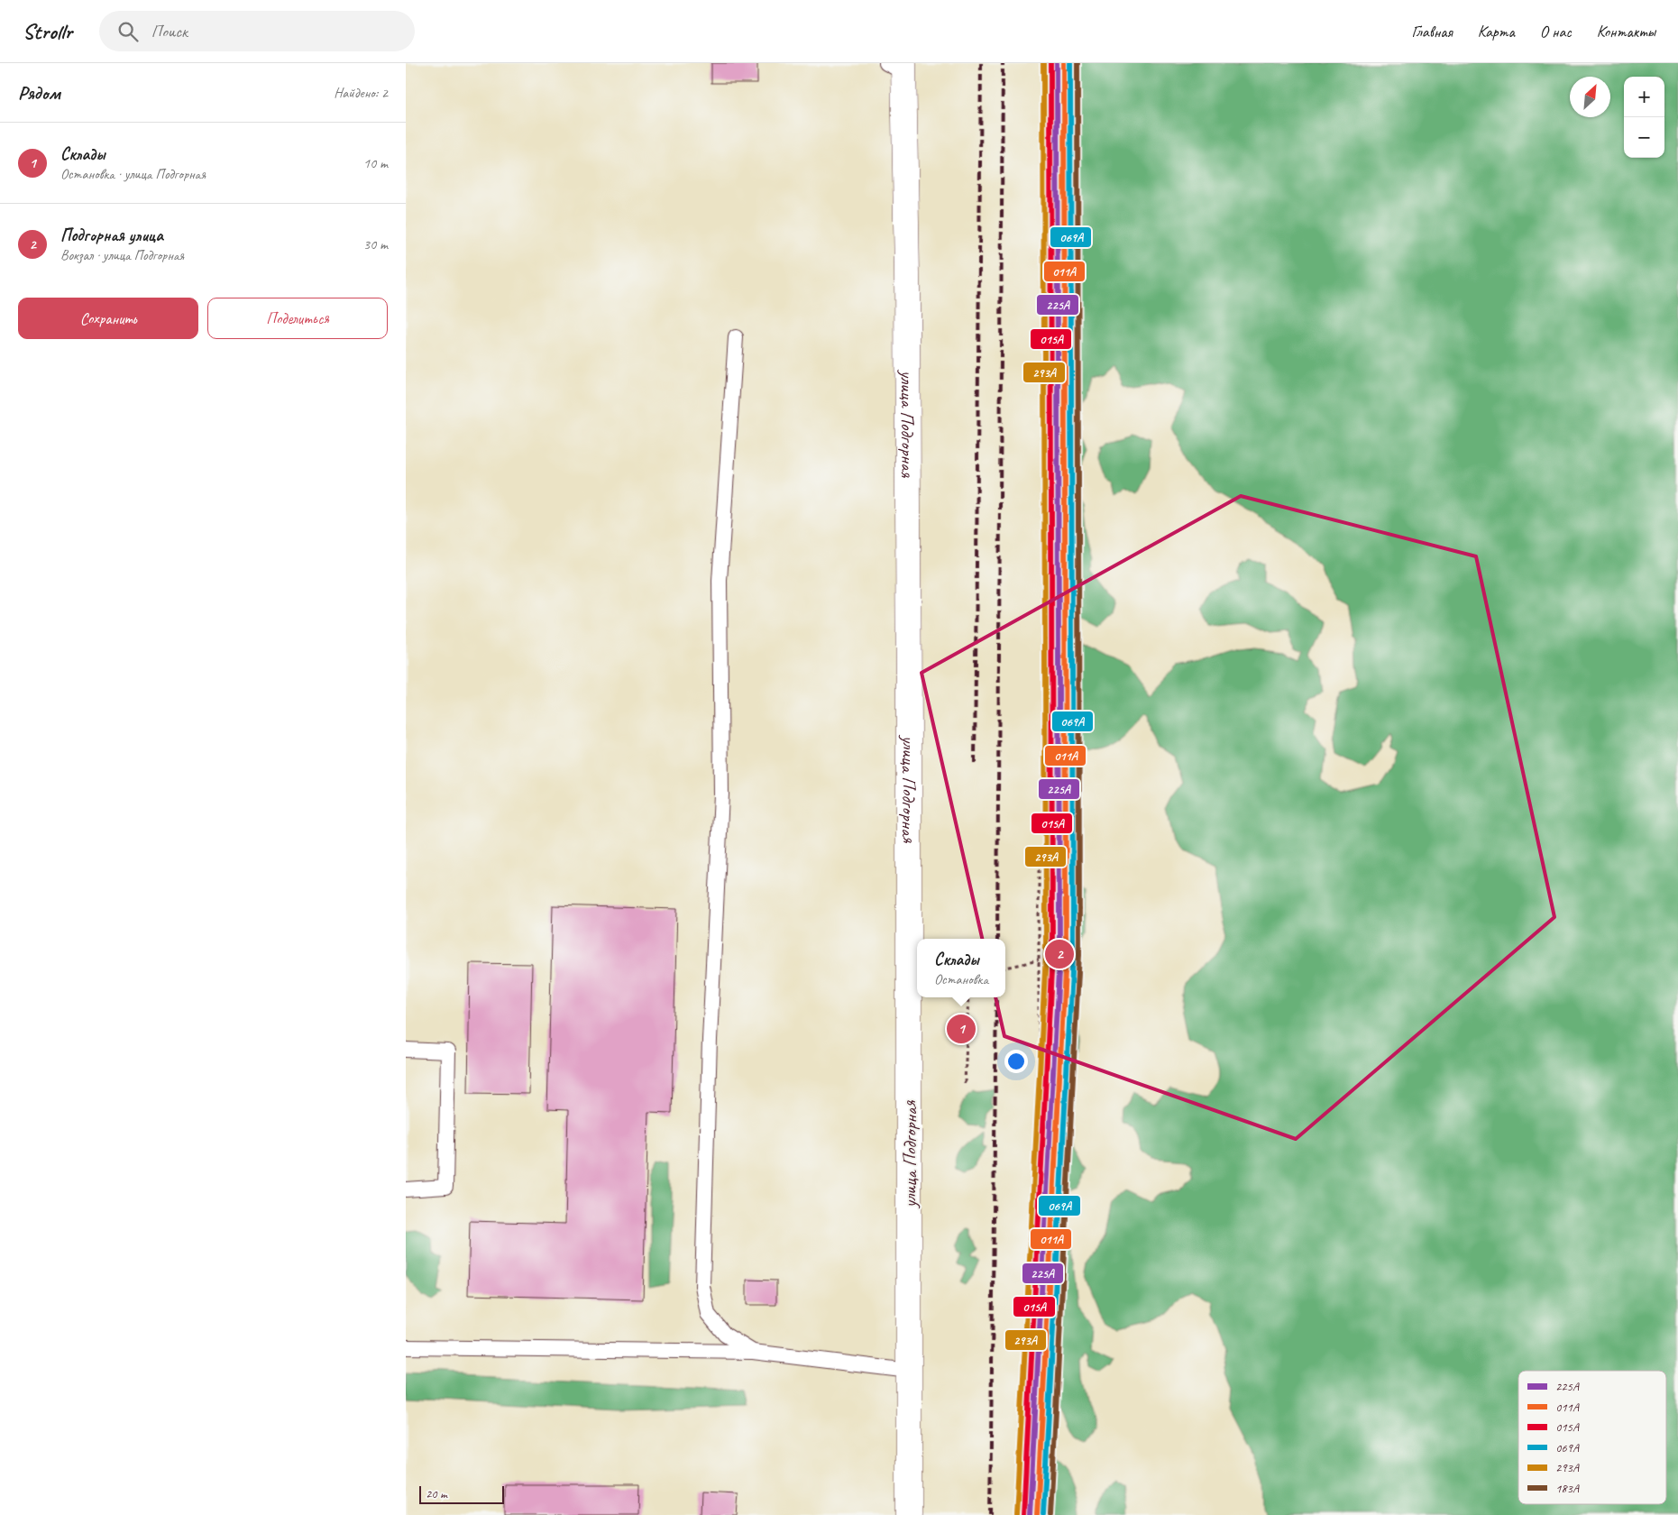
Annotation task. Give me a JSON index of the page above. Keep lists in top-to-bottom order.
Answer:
{
  "streets": {
    "main road": ["улица Подгорная"]
  },
  "lines": [
    "transit line 225А",
    "transit line 011А",
    "transit line 015А",
    "transit line 069А",
    "transit line 293А",
    "transit line 183А"
  ],
  "legend": [
    "225А",
    "011А",
    "015А",
    "069А",
    "293А",
    "183А"
  ],
  "scale_bar": "20 m",
  "north": "top right",
  "page": {
    "header": "Strollr",
    "search": "Поиск",
    "nav": [
      "Главная",
      "Карта",
      "О нас",
      "Контакты"
    ],
    "heading": ["Рядом", "Найдено: 2"],
    "map_buttons": ["+", "−"],
    "list": [
      {
        "mark": "1",
        "name": "Склады",
        "note": "Остановка · улица Подгорная",
        "value": "10 m"
      },
      {
        "mark": "2",
        "name": "Подгорная улица",
        "note": "Вокзал · улица Подгорная",
        "value": "30 m"
      }
    ],
    "buttons": ["Сохранить", "Поделиться"],
    "pins": ["2", "1"],
    "popup": ["Склады", "Остановка"],
    "scale": "20 m"
  }
}
